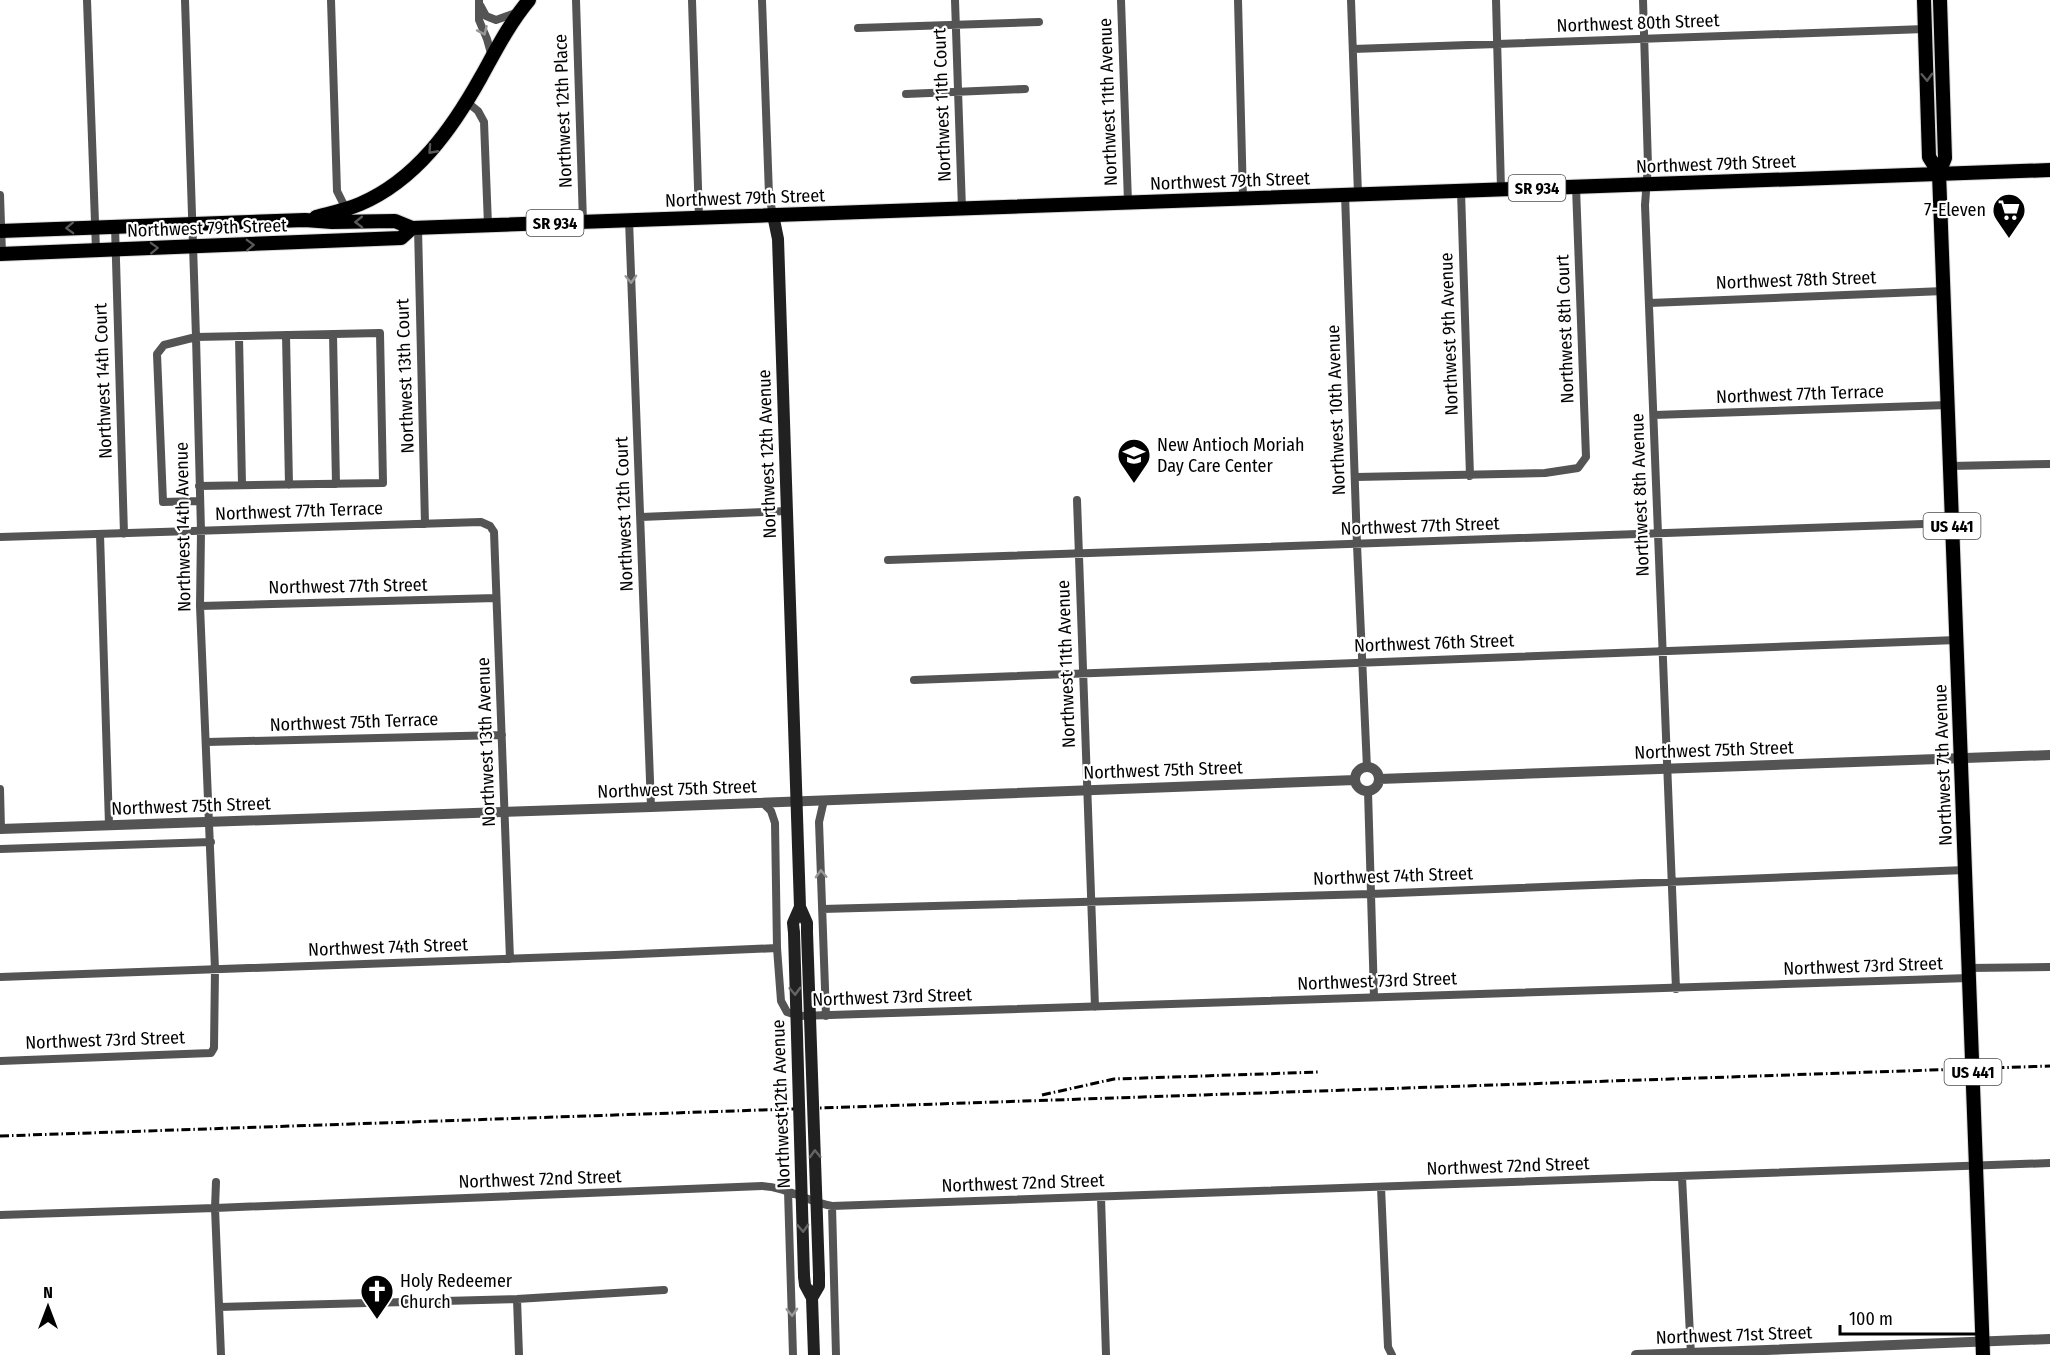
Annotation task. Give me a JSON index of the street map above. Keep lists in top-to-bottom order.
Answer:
{
  "streets": {
    "main road": [
      "Northwest 79th Street",
      "SR 934",
      "Northwest 12th Avenue",
      "US 441",
      "Northwest 7th Avenue"
    ],
    "street": [
      "Northwest 80th Street",
      "Northwest 11th Avenue",
      "Northwest 11th Court",
      "Northwest 12th Place",
      "Northwest 78th Street",
      "Northwest 8th Court",
      "Northwest 9th Avenue",
      "Northwest 13th Court",
      "Northwest 14th Court",
      "Northwest 77th Terrace",
      "Northwest 10th Avenue",
      "Northwest 8th Avenue",
      "Northwest 12th Court",
      "Northwest 77th Street",
      "Northwest 14th Avenue",
      "Northwest 76th Street",
      "Northwest 75th Terrace",
      "Northwest 13th Avenue",
      "Northwest 75th Street",
      "Northwest 74th Street",
      "Northwest 73rd Street",
      "Northwest 72nd Street",
      "Northwest 71st Street"
    ]
  },
  "crossings": [
    ["Northwest 80th Street", "Northwest 10th Avenue"],
    ["Northwest 80th Street", "Northwest 8th Avenue"],
    ["Northwest 80th Street", "Northwest 7th Avenue"],
    ["Northwest 11th Avenue", "Northwest 79th Street"],
    ["Northwest 11th Avenue", "Northwest 77th Street"],
    ["Northwest 11th Avenue", "Northwest 76th Street"],
    ["Northwest 11th Avenue", "Northwest 75th Street"],
    ["Northwest 11th Avenue", "Northwest 74th Street"],
    ["Northwest 11th Avenue", "Northwest 73rd Street"],
    ["Northwest 11th Court", "Northwest 79th Street"],
    ["Northwest 12th Place", "Northwest 79th Street"],
    ["Northwest 79th Street", "Northwest 8th Court"],
    ["Northwest 79th Street", "Northwest 9th Avenue"],
    ["Northwest 79th Street", "Northwest 13th Court"],
    ["Northwest 79th Street", "Northwest 14th Court"],
    ["Northwest 79th Street", "Northwest 10th Avenue"],
    ["Northwest 79th Street", "Northwest 12th Avenue"],
    ["Northwest 79th Street", "Northwest 8th Avenue"],
    ["Northwest 79th Street", "Northwest 12th Court"],
    ["Northwest 79th Street", "Northwest 14th Avenue"],
    ["Northwest 79th Street", "Northwest 7th Avenue"],
    ["Northwest 78th Street", "Northwest 8th Avenue"],
    ["Northwest 78th Street", "Northwest 7th Avenue"],
    ["Northwest 8th Court", "Northwest 9th Avenue"],
    ["Northwest 13th Court", "Northwest 77th Terrace"],
    ["Northwest 14th Court", "Northwest 77th Terrace"],
    ["Northwest 77th Terrace", "Northwest 8th Avenue"],
    ["Northwest 77th Terrace", "Northwest 14th Avenue"],
    ["Northwest 77th Terrace", "Northwest 13th Avenue"],
    ["Northwest 77th Terrace", "Northwest 7th Avenue"],
    ["Northwest 10th Avenue", "Northwest 77th Street"],
    ["Northwest 10th Avenue", "Northwest 76th Street"],
    ["Northwest 10th Avenue", "Northwest 75th Street"],
    ["Northwest 12th Avenue", "Northwest 75th Street"],
    ["Northwest 12th Avenue", "Northwest 74th Street"],
    ["Northwest 12th Avenue", "Northwest 73rd Street"],
    ["Northwest 12th Avenue", "Northwest 72nd Street"],
    ["Northwest 8th Avenue", "Northwest 77th Street"],
    ["Northwest 8th Avenue", "Northwest 76th Street"],
    ["Northwest 8th Avenue", "Northwest 75th Street"],
    ["Northwest 8th Avenue", "Northwest 74th Street"],
    ["Northwest 8th Avenue", "Northwest 73rd Street"],
    ["Northwest 12th Court", "Northwest 75th Street"],
    ["Northwest 77th Street", "Northwest 14th Avenue"],
    ["Northwest 77th Street", "Northwest 13th Avenue"],
    ["Northwest 77th Street", "Northwest 7th Avenue"],
    ["Northwest 14th Avenue", "Northwest 75th Terrace"],
    ["Northwest 14th Avenue", "Northwest 75th Street"],
    ["Northwest 14th Avenue", "Northwest 74th Street"],
    ["Northwest 14th Avenue", "Northwest 73rd Street"],
    ["Northwest 76th Street", "Northwest 7th Avenue"],
    ["Northwest 75th Terrace", "Northwest 13th Avenue"],
    ["Northwest 13th Avenue", "Northwest 75th Street"],
    ["Northwest 13th Avenue", "Northwest 74th Street"],
    ["Northwest 75th Street", "Northwest 7th Avenue"],
    ["Northwest 7th Avenue", "Northwest 74th Street"],
    ["Northwest 7th Avenue", "Northwest 73rd Street"],
    ["Northwest 7th Avenue", "Northwest 72nd Street"],
    ["Northwest 7th Avenue", "Northwest 71st Street"]
  ],
  "one_way": ["Northwest 12th Court"],
  "places": {
    "supermarket": ["7-Eleven"],
    "school or university": ["New Antioch Moriah Day Care Center"],
    "church": ["Holy Redeemer Church"]
  },
  "scale_bar": "100 m",
  "north": "top"
}
